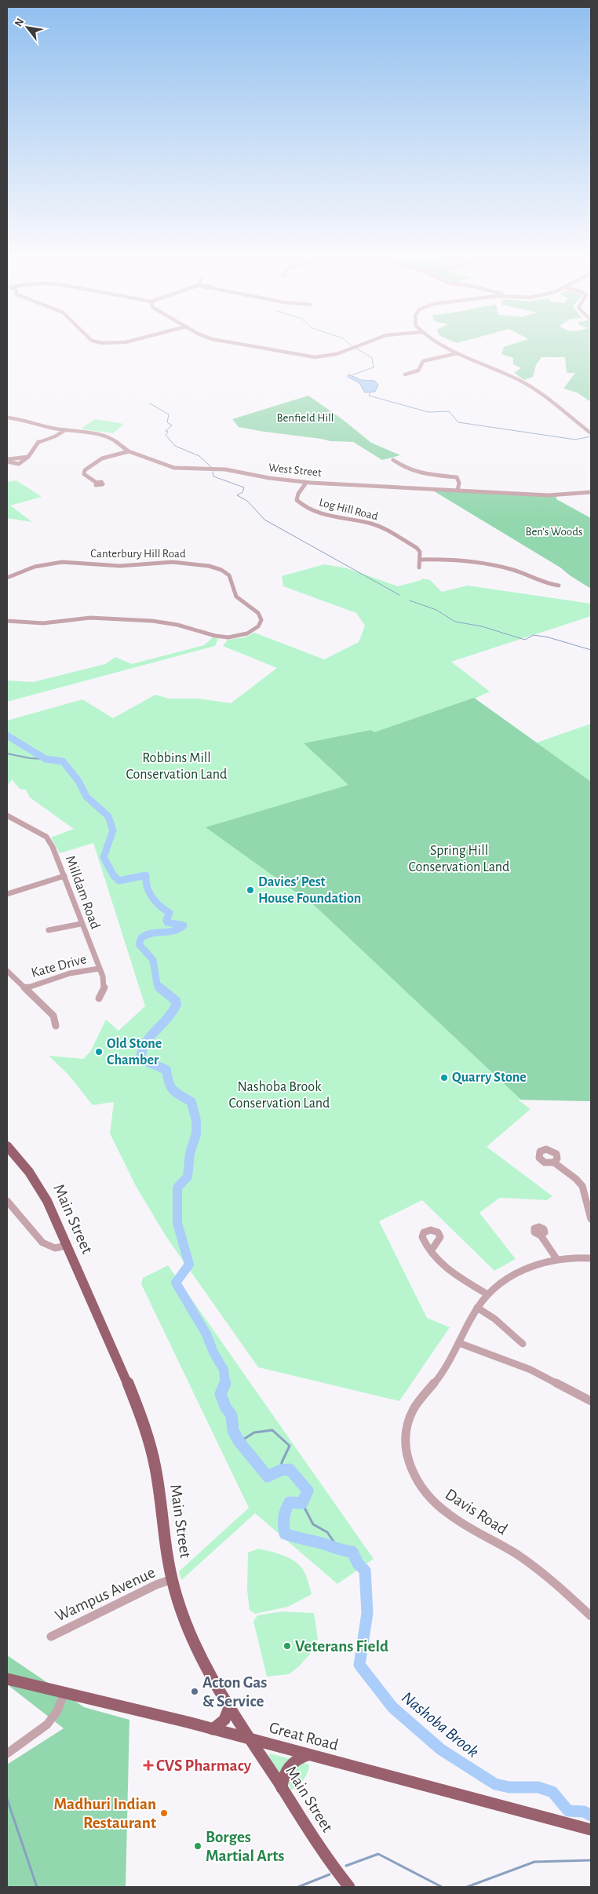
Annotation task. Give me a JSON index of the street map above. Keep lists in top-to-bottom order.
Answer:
{
  "streets": {
    "main road": ["Main Street", "Great Road"],
    "street": [
      "West Street",
      "Log Hill Road",
      "Canterbury Hill Road",
      "Milldam Road",
      "Kate Drive",
      "Davis Road",
      "Wampus Avenue"
    ]
  },
  "crossings": [
    ["West Street", "Log Hill Road"],
    ["Milldam Road", "Kate Drive"],
    ["Main Street", "Wampus Avenue"],
    ["Main Street", "Great Road"]
  ],
  "water": ["Nashoba Brook"],
  "parks": [
    "Benfield Hill",
    "Ben's Woods",
    "Robbins Mill Conservation Land",
    "Spring Hill Conservation Land",
    "Nashoba Brook Conservation Land"
  ],
  "places": {
    "other": [
      "Davies’ Pest House Foundation",
      "Old Stone Chamber",
      "Quarry Stone",
      "Veterans Field",
      "Acton Gas & Service",
      "Madhuri Indian Restaurant",
      "Borges Martial Arts"
    ],
    "health": ["CVS Pharmacy"]
  },
  "north": "top left"
}
